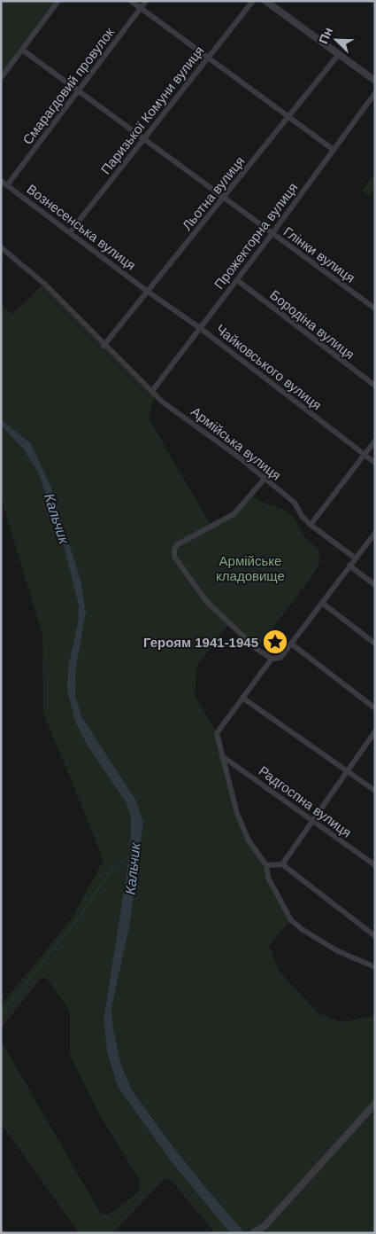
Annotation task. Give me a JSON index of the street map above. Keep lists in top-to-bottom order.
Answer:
{
  "streets": {
    "street": [
      "Смарагдовий провулок",
      "Паризької Комуни вулиця",
      "Льотна вулиця",
      "Вознесенська вулиця",
      "Прожекторна вулиця",
      "Глінки вулиця",
      "Бородіна вулиця",
      "Чайковського вулиця",
      "Армійська вулиця",
      "Радгоспна вулиця"
    ]
  },
  "crossings": [
    ["Смарагдовий провулок", "Вознесенська вулиця"],
    ["Смарагдовий провулок", "Глінки вулиця"],
    ["Паризької Комуни вулиця", "Вознесенська вулиця"],
    ["Паризької Комуни вулиця", "Глінки вулиця"],
    ["Льотна вулиця", "Вознесенська вулиця"],
    ["Льотна вулиця", "Глінки вулиця"],
    ["Льотна вулиця", "Чайковського вулиця"],
    ["Льотна вулиця", "Армійська вулиця"],
    ["Вознесенська вулиця", "Чайковського вулиця"],
    ["Прожекторна вулиця", "Глінки вулиця"],
    ["Прожекторна вулиця", "Бородіна вулиця"],
    ["Прожекторна вулиця", "Чайковського вулиця"],
    ["Прожекторна вулиця", "Армійська вулиця"]
  ],
  "water": ["Кальчик"],
  "parks": ["Армійське кладовище"],
  "places": {
    "place": ["Героям 1941-1945"]
  },
  "north": "top left"
}
